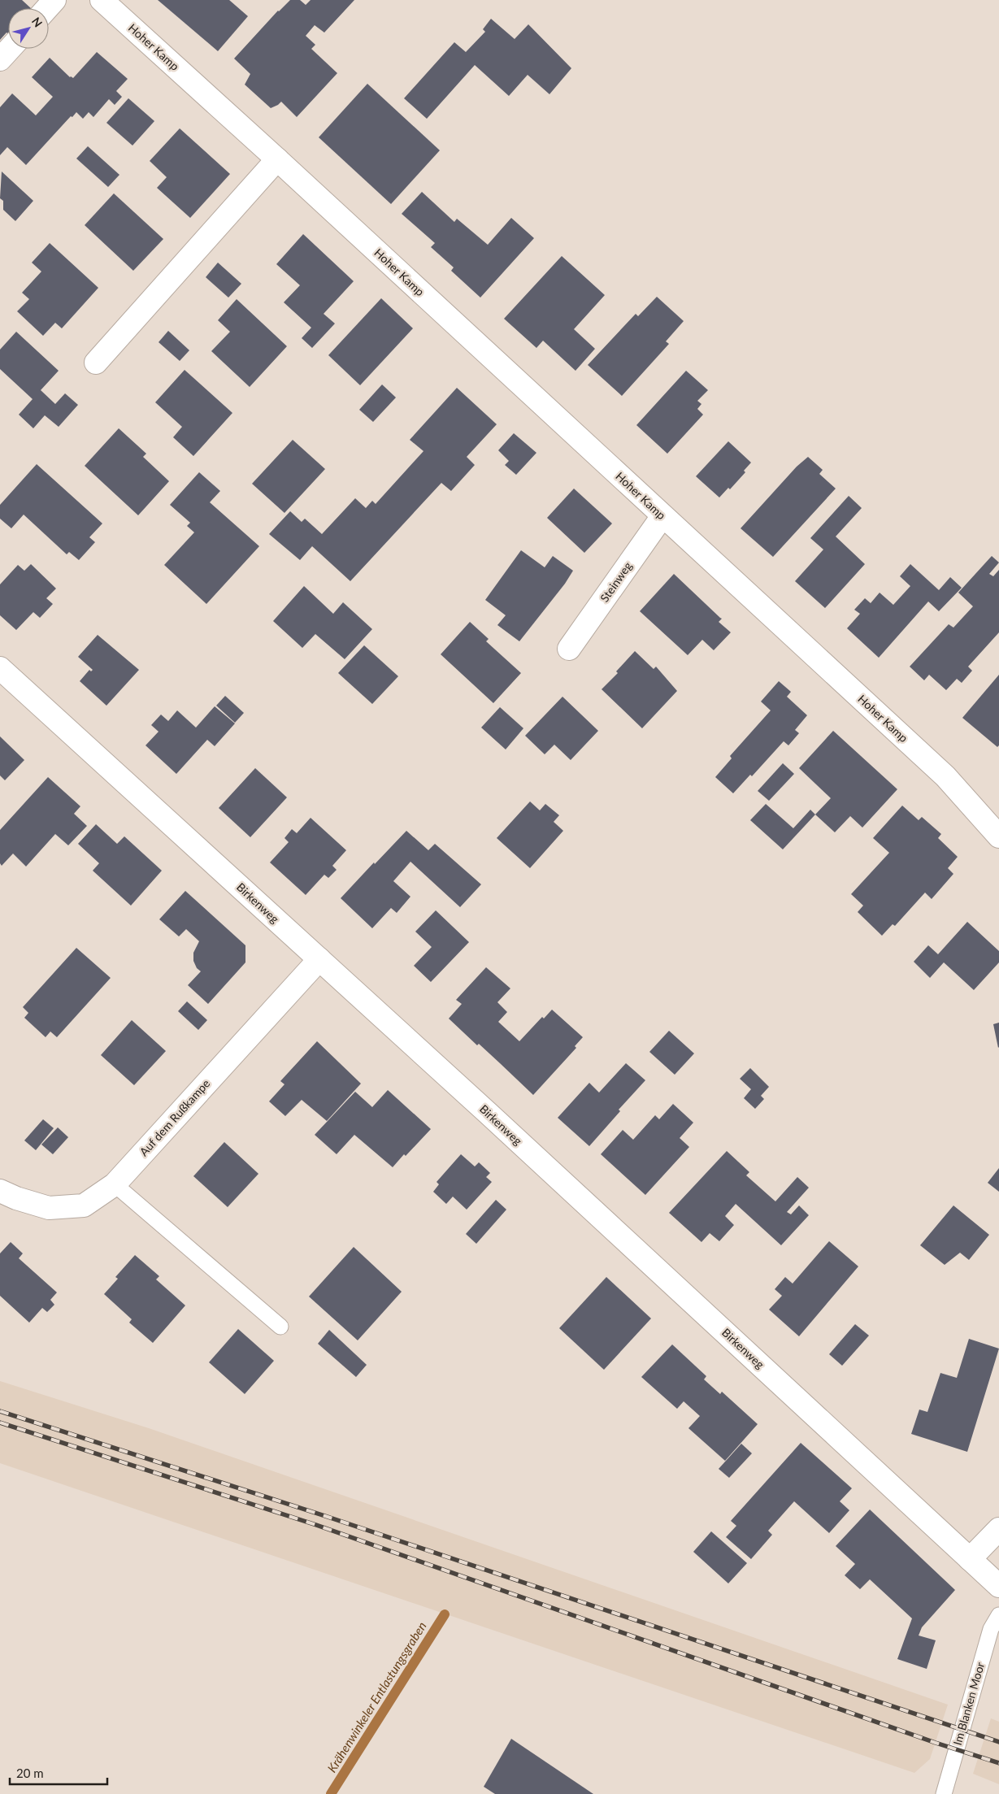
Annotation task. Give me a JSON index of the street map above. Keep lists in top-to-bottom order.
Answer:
{
  "streets": {
    "street": [
      "Hoher Kamp",
      "Steinweg",
      "Birkenweg",
      "Auf dem Rußkampe"
    ],
    "lane": ["Im Blanken Moor"]
  },
  "crossings": [
    ["Hoher Kamp", "Steinweg"],
    ["Birkenweg", "Auf dem Rußkampe"]
  ],
  "water": ["Krähenwinkeler Entlastungsgraben"],
  "scale_bar": "20 m",
  "north": "top right"
}
